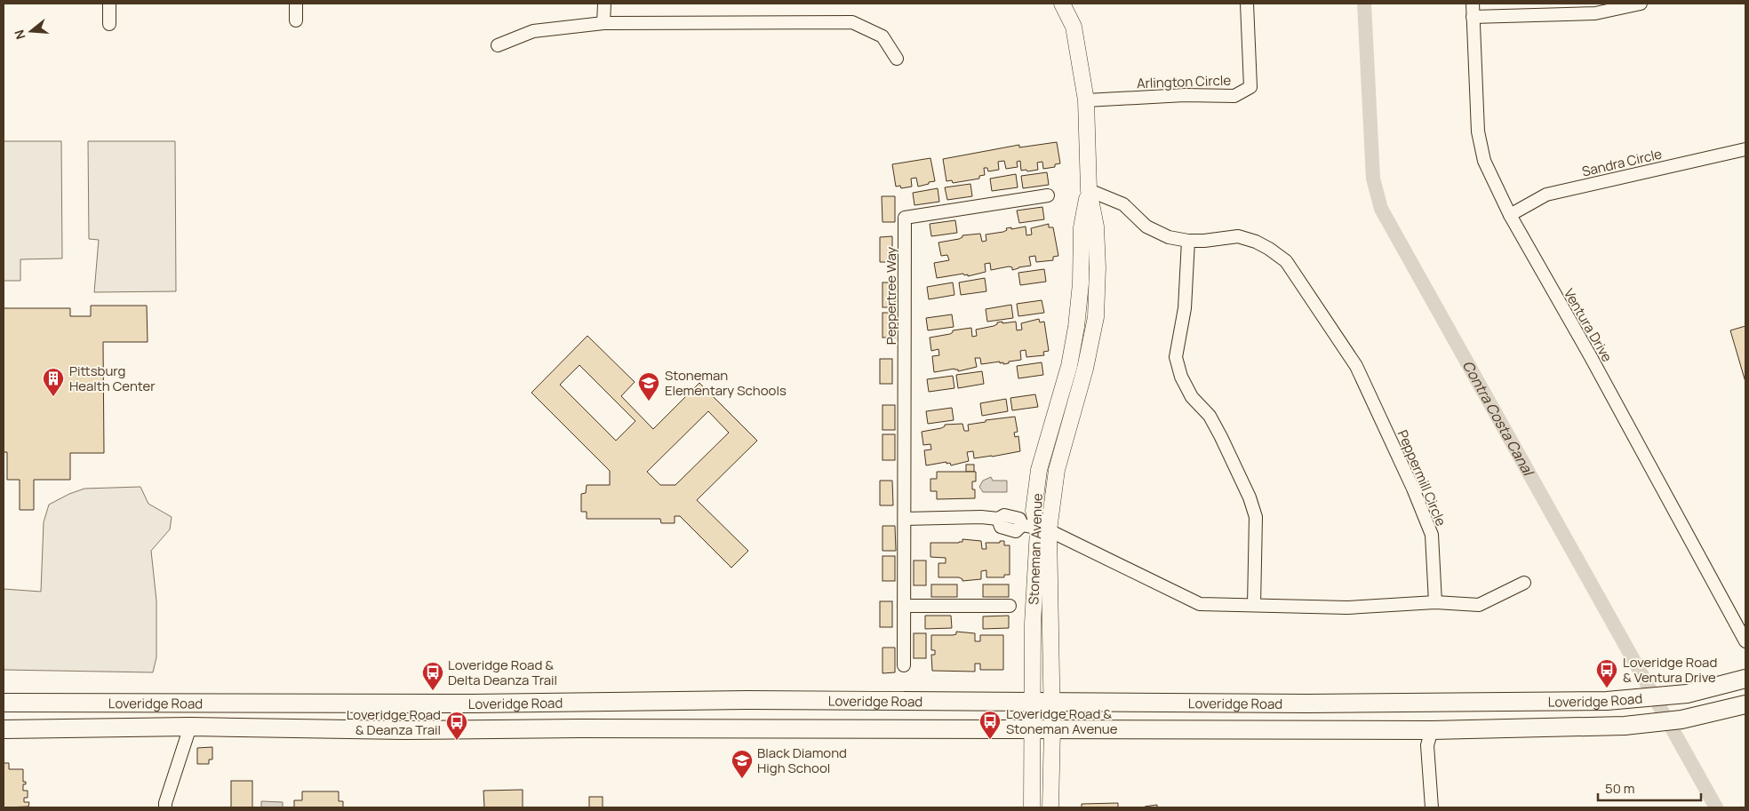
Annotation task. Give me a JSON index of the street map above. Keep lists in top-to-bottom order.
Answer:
{
  "streets": {
    "main road": ["Loveridge Road"],
    "street": [
      "Arlington Circle",
      "Sandra Circle",
      "Peppertree Way",
      "Ventura Drive",
      "Peppermill Circle",
      "Stoneman Avenue"
    ]
  },
  "crossings": [
    ["Arlington Circle", "Stoneman Avenue"],
    ["Sandra Circle", "Ventura Drive"],
    ["Peppermill Circle", "Stoneman Avenue"],
    ["Stoneman Avenue", "Loveridge Road"]
  ],
  "water": ["Contra Costa Canal"],
  "places": {
    "building": ["Pittsburg Health Center"],
    "school or university": ["Stoneman Elementary Schools", "Black Diamond High School"],
    "bus stop": [
      "Loveridge Road & Ventura Drive",
      "Loveridge Road & Delta Deanza Trail",
      "Loveridge Road & Stoneman Avenue",
      "Loveridge Road & Deanza Trail"
    ]
  },
  "scale_bar": "50 m",
  "north": "left"
}
